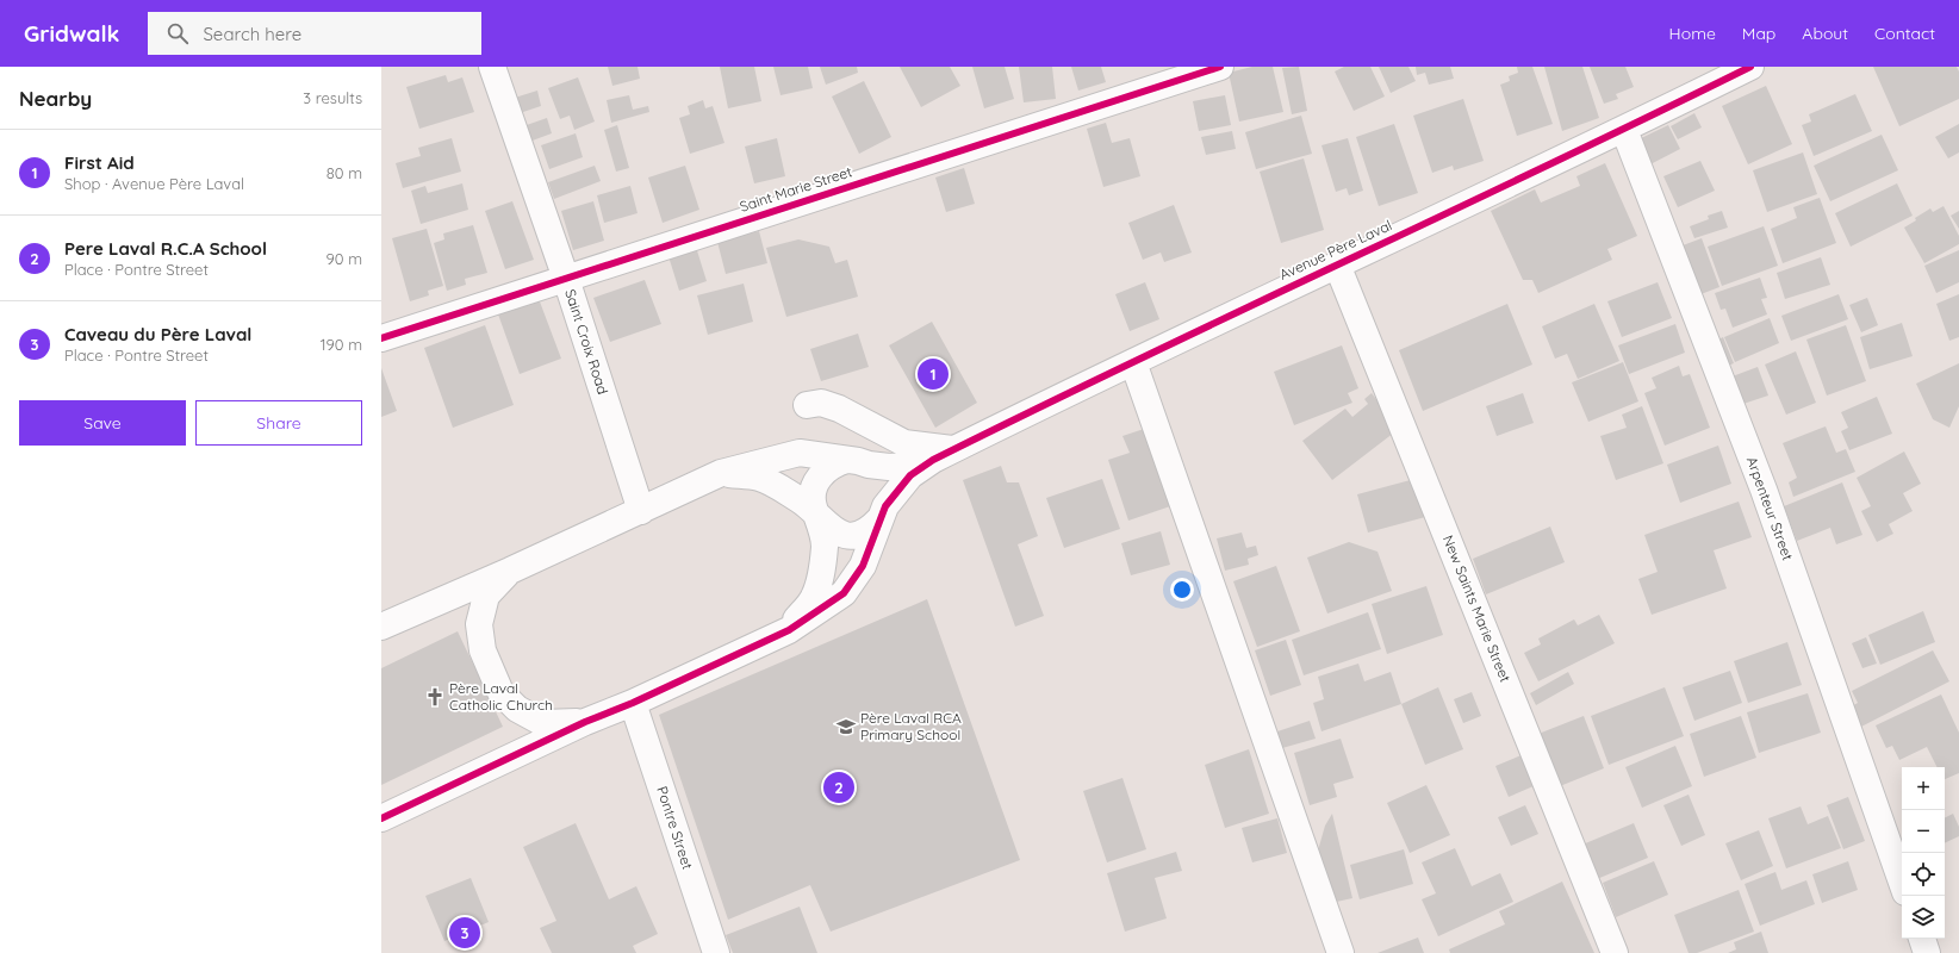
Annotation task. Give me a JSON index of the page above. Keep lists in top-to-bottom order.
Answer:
{
  "streets": {
    "street": [
      "Saint Marie Street",
      "Avenue Père Laval",
      "Saint Croix Road",
      "Arpenteur Street",
      "New Saints Marie Street",
      "Pontre Street"
    ]
  },
  "crossings": [
    ["Saint Marie Street", "Saint Croix Road"],
    ["Avenue Père Laval", "Arpenteur Street"],
    ["Avenue Père Laval", "New Saints Marie Street"]
  ],
  "places": {
    "church": ["Père Laval Catholic Church"],
    "school or university": ["Père Laval RCA Primary School"]
  },
  "page": {
    "header": "Gridwalk",
    "search": "Search here",
    "nav": [
      "Home",
      "Map",
      "About",
      "Contact"
    ],
    "heading": ["Nearby", "3 results"],
    "list": [
      {
        "mark": "1",
        "name": "First Aid",
        "note": "Shop · Avenue Père Laval",
        "value": "80 m"
      },
      {
        "mark": "2",
        "name": "Pere Laval R.C.A School",
        "note": "Place · Pontre Street",
        "value": "90 m"
      },
      {
        "mark": "3",
        "name": "Caveau du Père Laval",
        "note": "Place · Pontre Street",
        "value": "190 m"
      }
    ],
    "pins": ["1", "2", "3"],
    "buttons": ["Save", "Share"],
    "map_buttons": ["+", "−"]
  }
}
